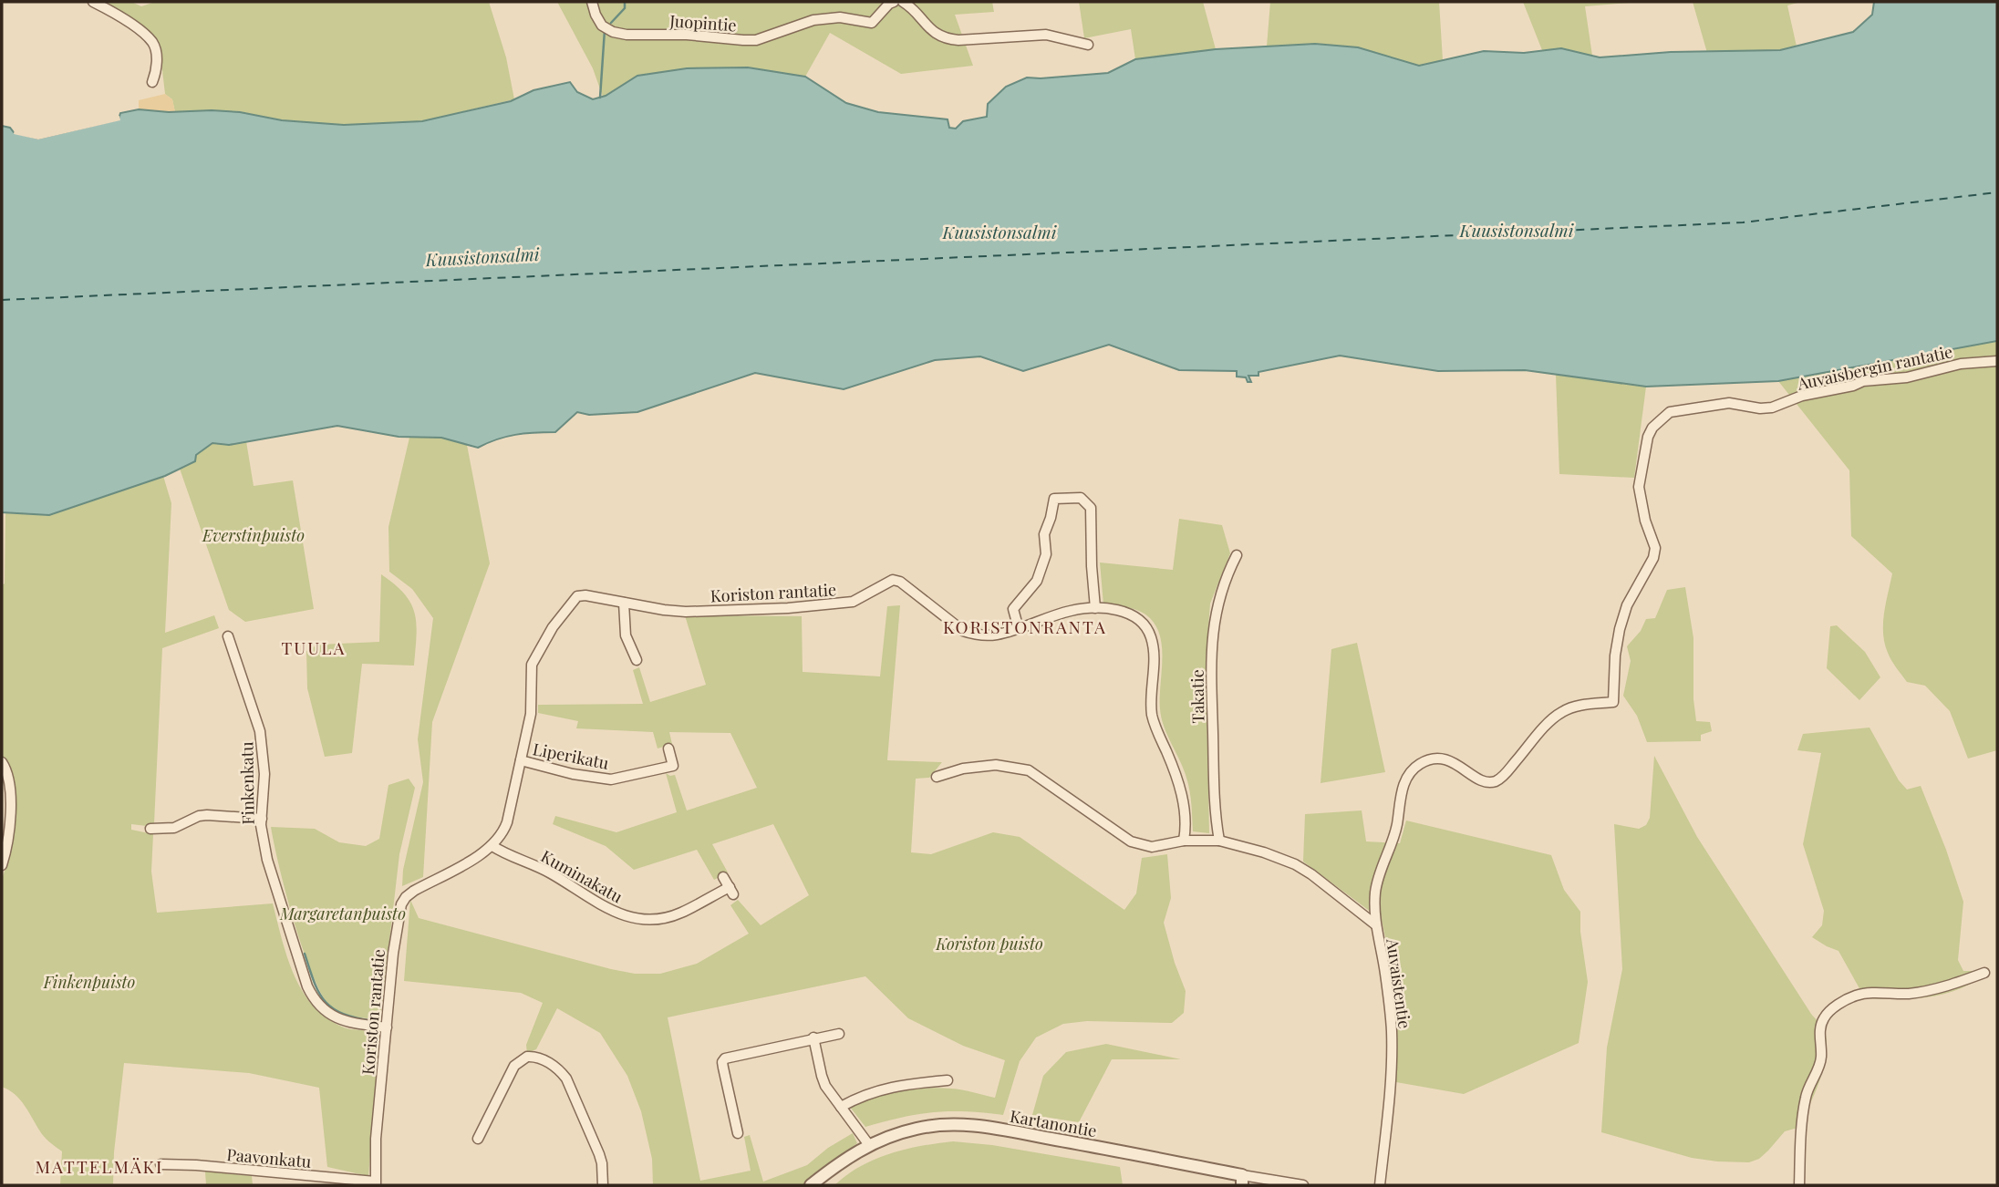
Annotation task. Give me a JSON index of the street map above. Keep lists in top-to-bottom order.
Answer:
{
  "streets": {
    "street": [
      "Juopintie",
      "Auvaisbergin rantatie",
      "Koriston rantatie",
      "Takatie",
      "Liperikatu",
      "Finkenkatu",
      "Kuminakatu",
      "Auvaistentie",
      "Kartanontie",
      "Paavonkatu"
    ]
  },
  "crossings": [
    ["Auvaisbergin rantatie", "Auvaistentie"],
    ["Koriston rantatie", "Liperikatu"],
    ["Koriston rantatie", "Finkenkatu"],
    ["Koriston rantatie", "Kuminakatu"],
    ["Koriston rantatie", "Auvaistentie"],
    ["Koriston rantatie", "Paavonkatu"],
    ["Takatie", "Auvaistentie"]
  ],
  "districts": ["KORISTONRANTA", "TUULA", "MATTELMÄKI"],
  "water": ["Kuusistonsalmi"],
  "parks": [
    "Everstinpuisto",
    "Margaretanpuisto",
    "Koriston puisto",
    "Finkenpuisto"
  ]
}
